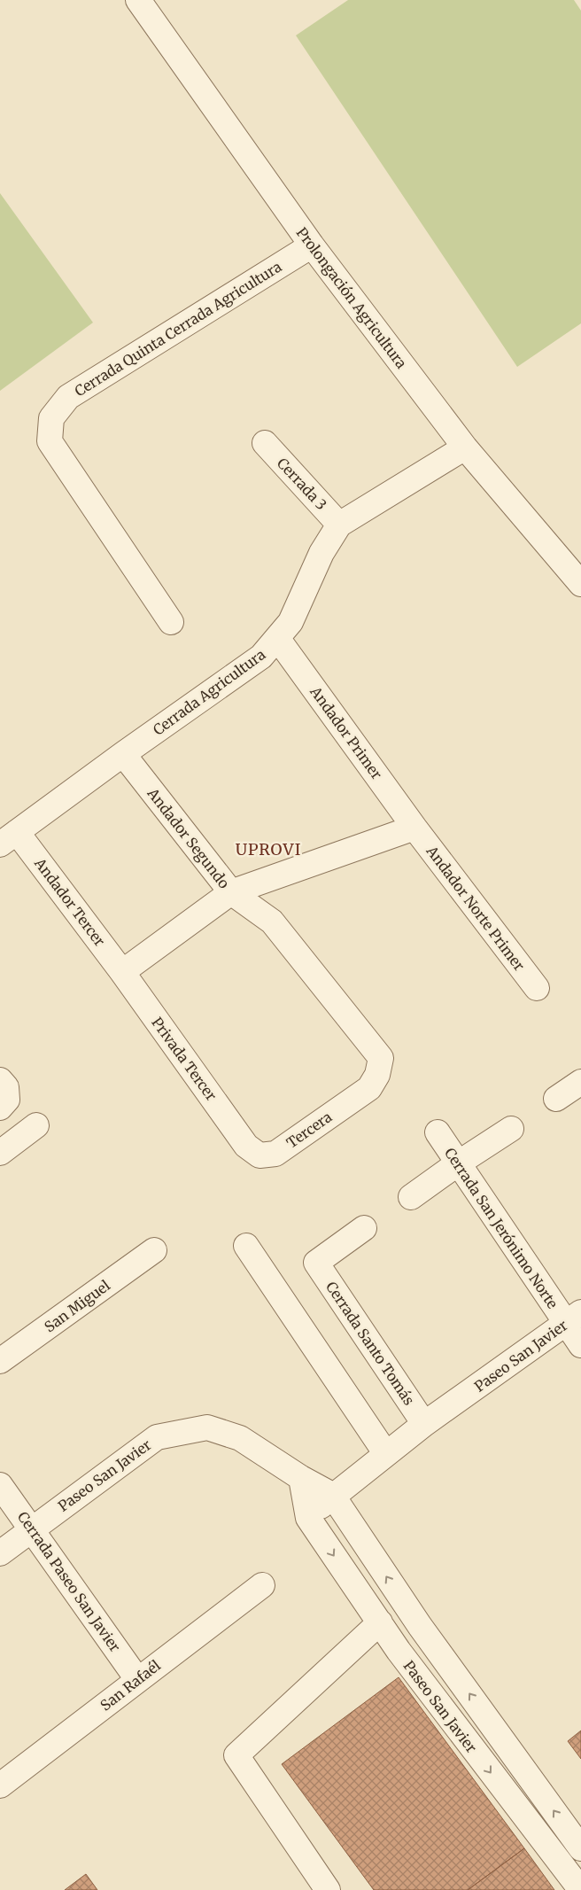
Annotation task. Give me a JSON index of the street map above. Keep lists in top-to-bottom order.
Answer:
{
  "streets": {
    "street": [
      "Prolongación Agricultura",
      "Cerrada Quinta Cerrada Agricultura",
      "Cerrada 3",
      "Cerrada Agricultura",
      "Andador Primer",
      "Andador Segundo",
      "Andador Tercer",
      "Andador Norte Primer",
      "Privada Tercer",
      "Tercera",
      "Cerrada San Jerónimo Norte",
      "San Miguel",
      "Cerrada Santo Tomás",
      "Paseo San Javier",
      "Cerrada Paseo San Javier",
      "San Rafaél"
    ]
  },
  "crossings": [
    ["Prolongación Agricultura", "Cerrada Quinta Cerrada Agricultura"],
    ["Prolongación Agricultura", "Cerrada Agricultura"],
    ["Cerrada 3", "Cerrada Agricultura"],
    ["Cerrada Agricultura", "Andador Primer"],
    ["Cerrada Agricultura", "Andador Segundo"],
    ["Cerrada Agricultura", "Andador Tercer"],
    ["Andador Primer", "Andador Norte Primer"],
    ["Andador Segundo", "Tercera"],
    ["Andador Tercer", "Privada Tercer"],
    ["Privada Tercer", "Tercera"],
    ["Cerrada San Jerónimo Norte", "Paseo San Javier"],
    ["Cerrada Santo Tomás", "Paseo San Javier"],
    ["Paseo San Javier", "Cerrada Paseo San Javier"],
    ["Cerrada Paseo San Javier", "San Rafaél"]
  ],
  "districts": ["UPROVI"]
}
